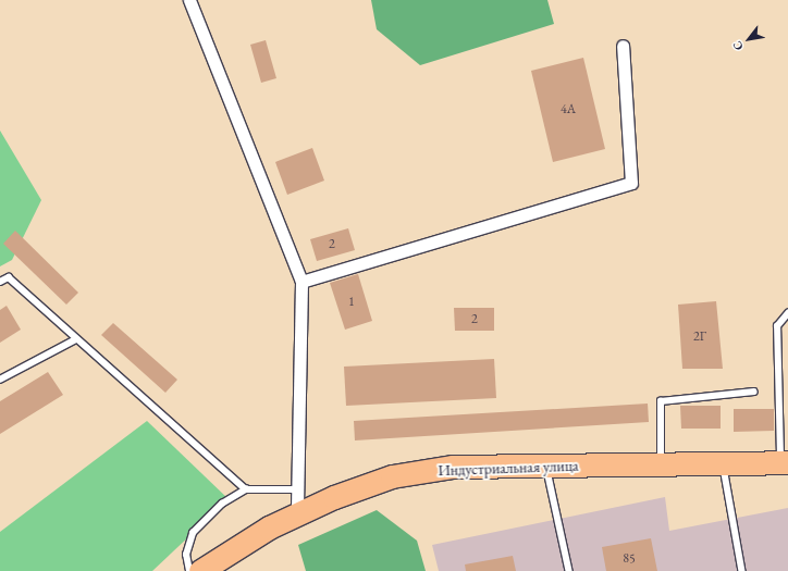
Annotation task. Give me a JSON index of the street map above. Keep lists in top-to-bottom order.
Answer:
{
  "streets": {
    "highway": ["Индустриальная улица"]
  },
  "house_numbers": [
    "4А",
    "2",
    "1",
    "2",
    "2Г",
    "85"
  ],
  "north": "bottom left"
}
